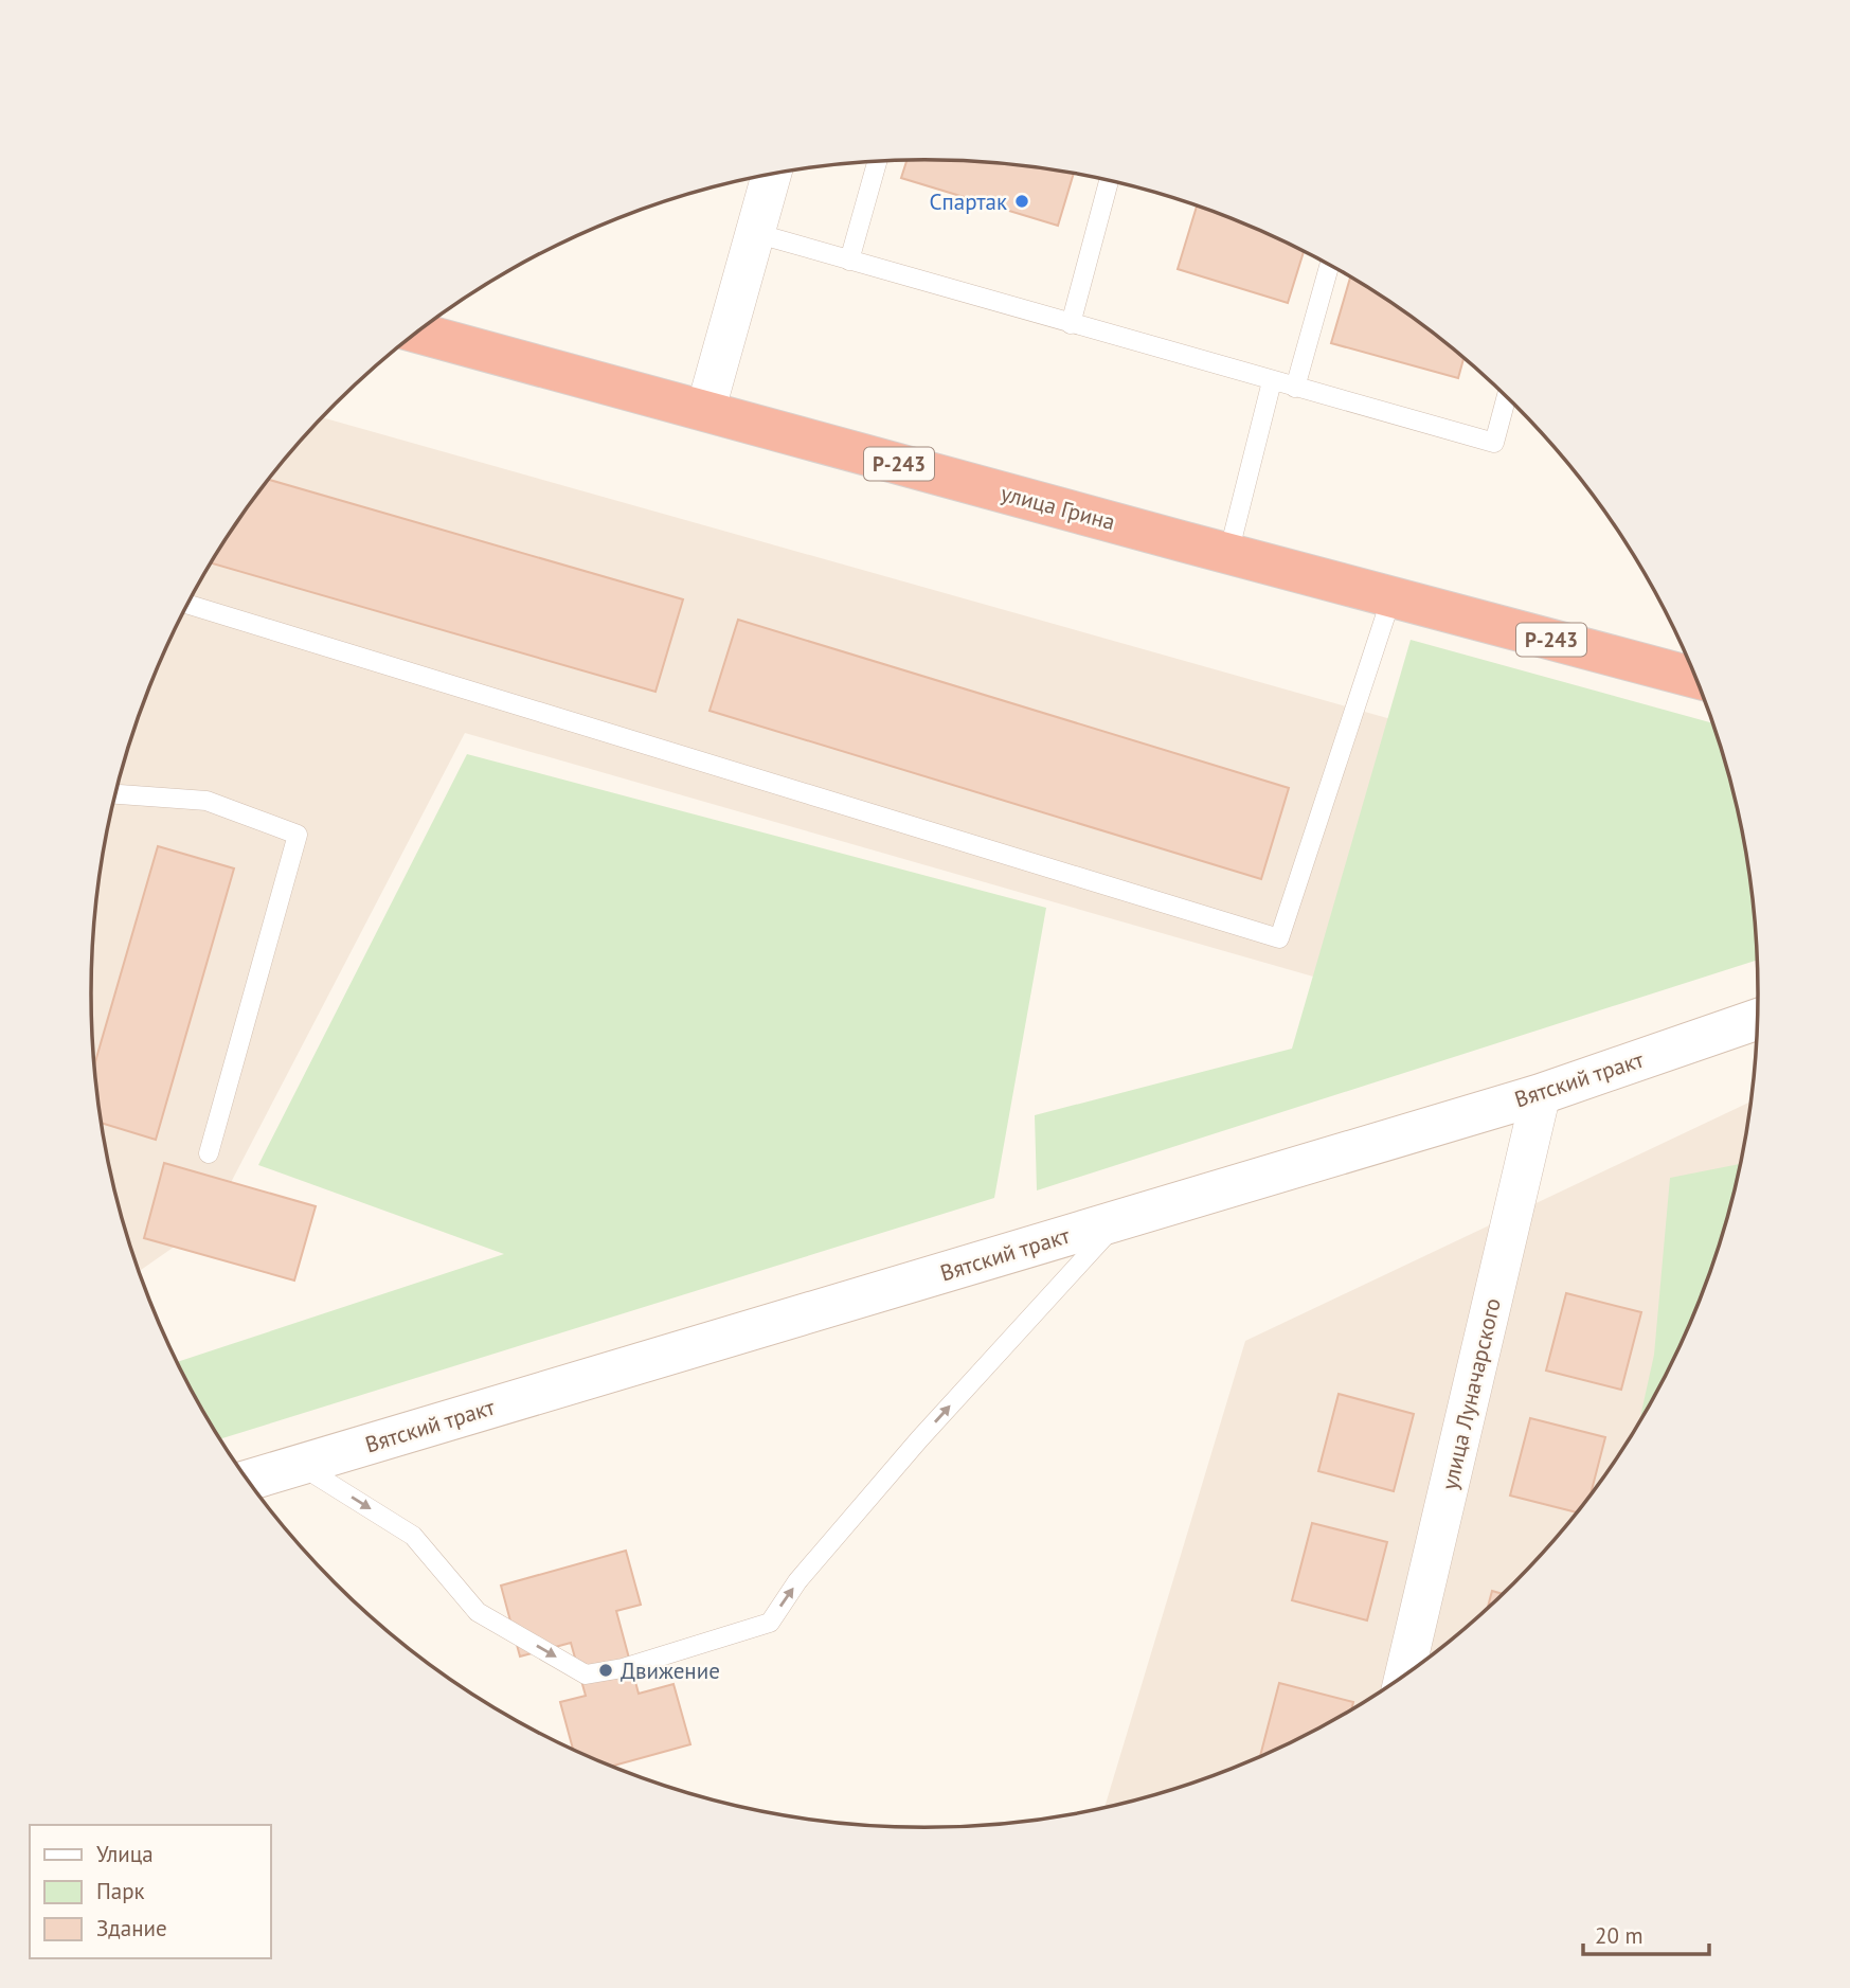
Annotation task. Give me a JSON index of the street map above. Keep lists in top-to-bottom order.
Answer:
{
  "streets": {
    "highway": ["Р-243", "улица Грина"],
    "main road": ["Вятский тракт"],
    "street": ["улица Луначарского"]
  },
  "crossings": [
    ["Вятский тракт", "улица Луначарского"]
  ],
  "places": ["Спартак", "Движение"],
  "legend": ["Улица", "Парк", "Здание"],
  "scale_bar": "20 m"
}
